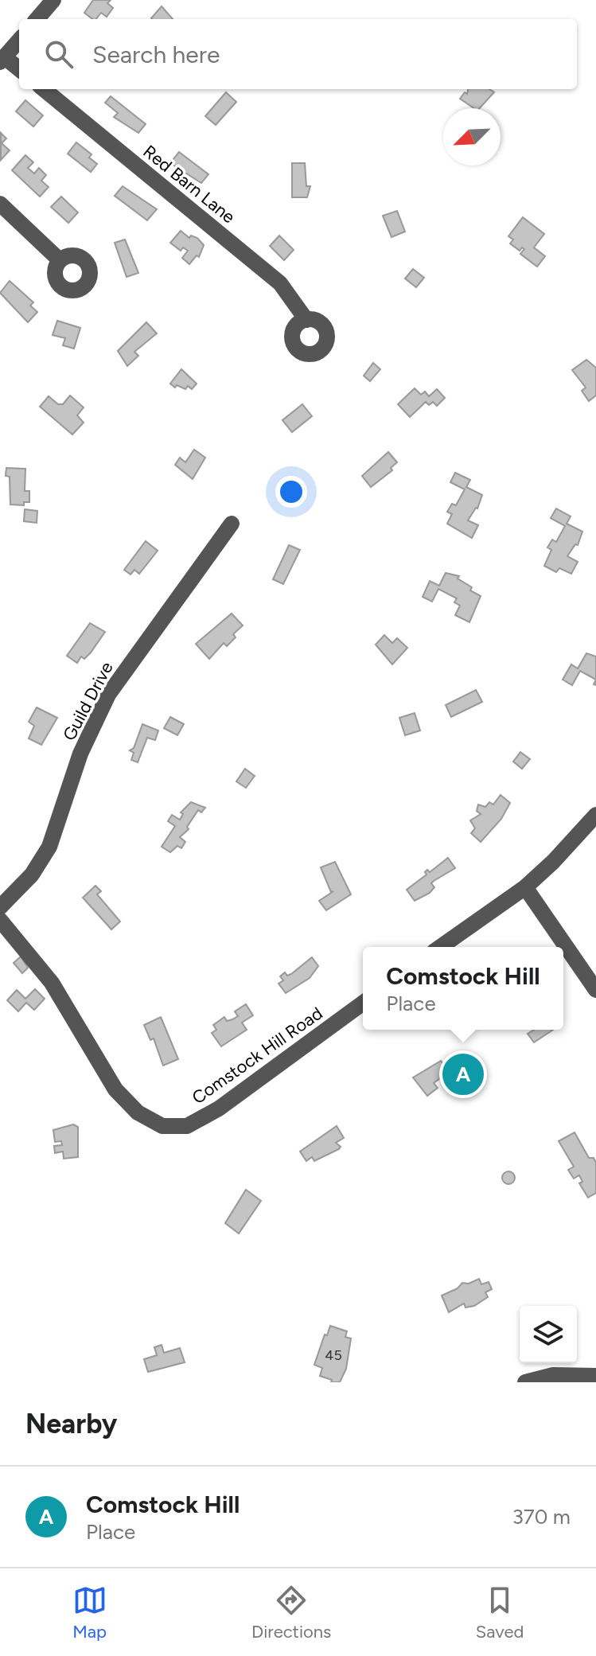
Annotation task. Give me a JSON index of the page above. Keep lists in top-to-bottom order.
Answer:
{
  "streets": {
    "street": ["Red Barn Lane", "Guild Drive", "Comstock Hill Road"]
  },
  "house_numbers": ["45"],
  "north": "bottom left",
  "page": {
    "search": "Search here",
    "popup": ["Comstock Hill", "Place"],
    "pins": "A",
    "heading": "Nearby",
    "list": [
      {
        "mark": "A",
        "name": "Comstock Hill",
        "note": "Place",
        "value": "370 m"
      }
    ],
    "nav": ["Map", "Directions", "Saved"]
  }
}
